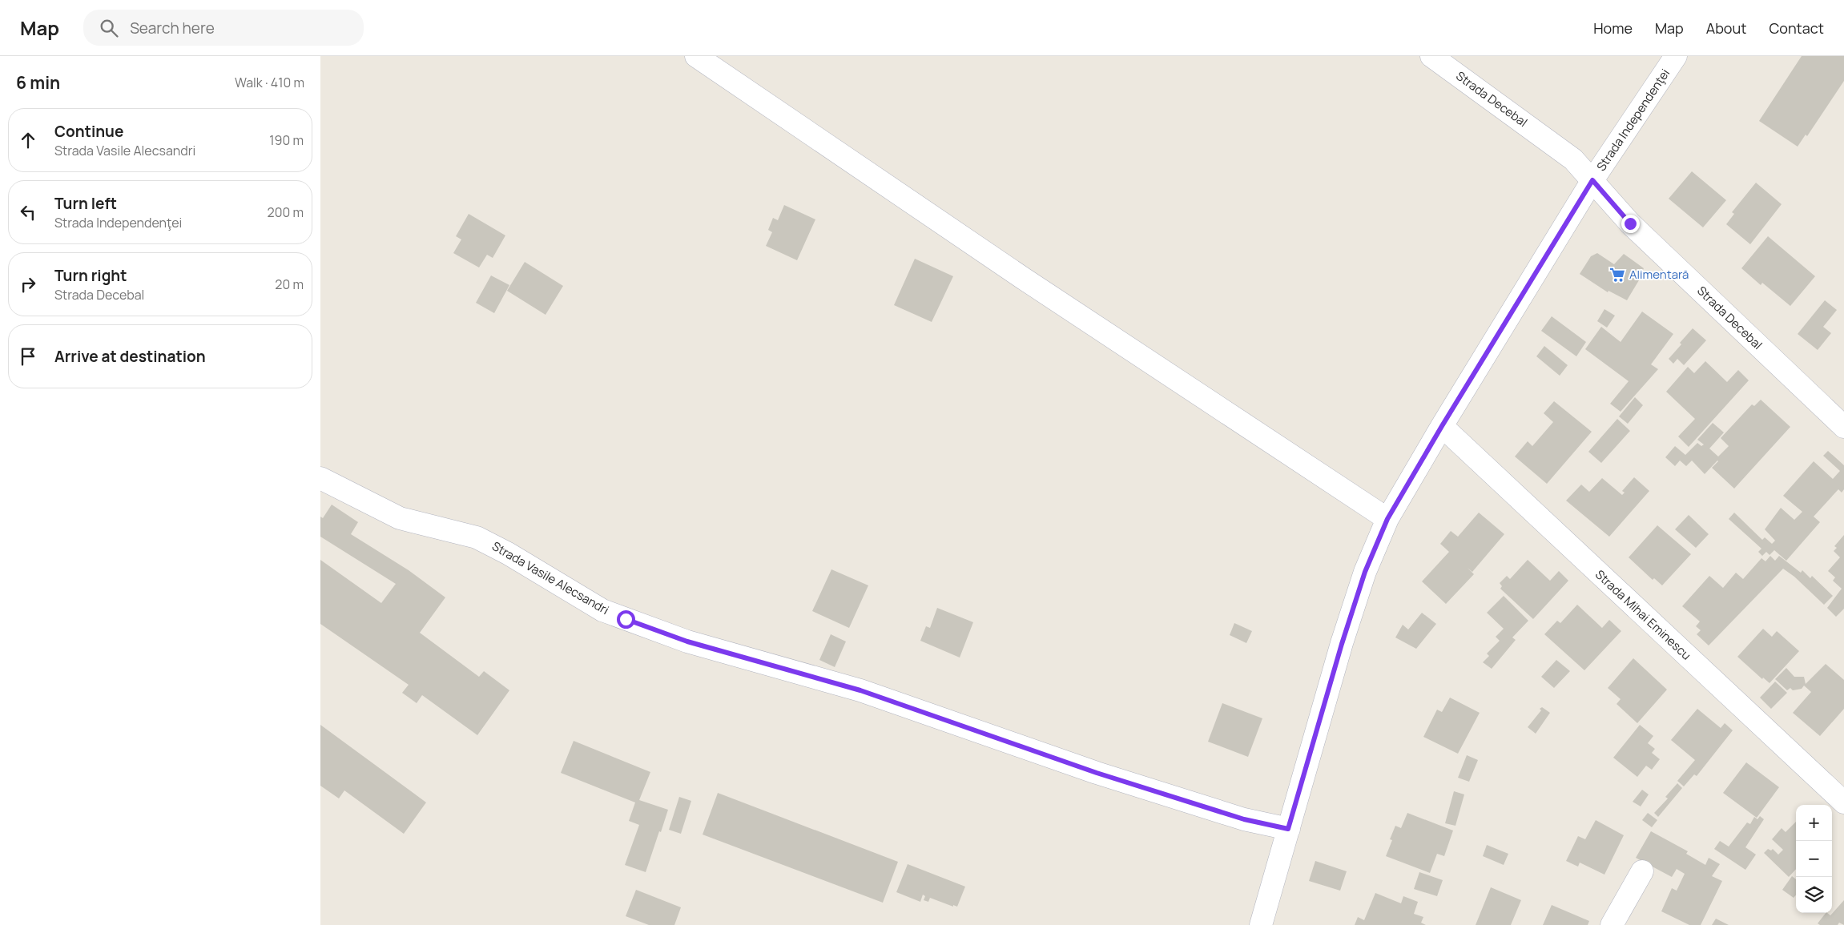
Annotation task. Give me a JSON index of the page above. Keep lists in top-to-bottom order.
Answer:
{
  "streets": {
    "street": [
      "Strada Decebal",
      "Strada Independenţei",
      "Strada Vasile Alecsandri",
      "Strada Mihai Eminescu"
    ]
  },
  "crossings": [
    ["Strada Decebal", "Strada Independenţei"],
    ["Strada Independenţei", "Strada Vasile Alecsandri"],
    ["Strada Independenţei", "Strada Mihai Eminescu"]
  ],
  "places": {
    "supermarket": ["Alimentară"]
  },
  "page": {
    "header": "Map",
    "search": "Search here",
    "nav": [
      "Home",
      "Map",
      "About",
      "Contact"
    ],
    "heading": ["6 min", "Walk · 410 m"],
    "list": [
      ["Continue", "Strada Vasile Alecsandri", "190 m"],
      ["Turn left", "Strada Independenţei", "200 m"],
      ["Turn right", "Strada Decebal", "20 m"],
      "Arrive at destination"
    ],
    "map_buttons": ["+", "−"]
  }
}
